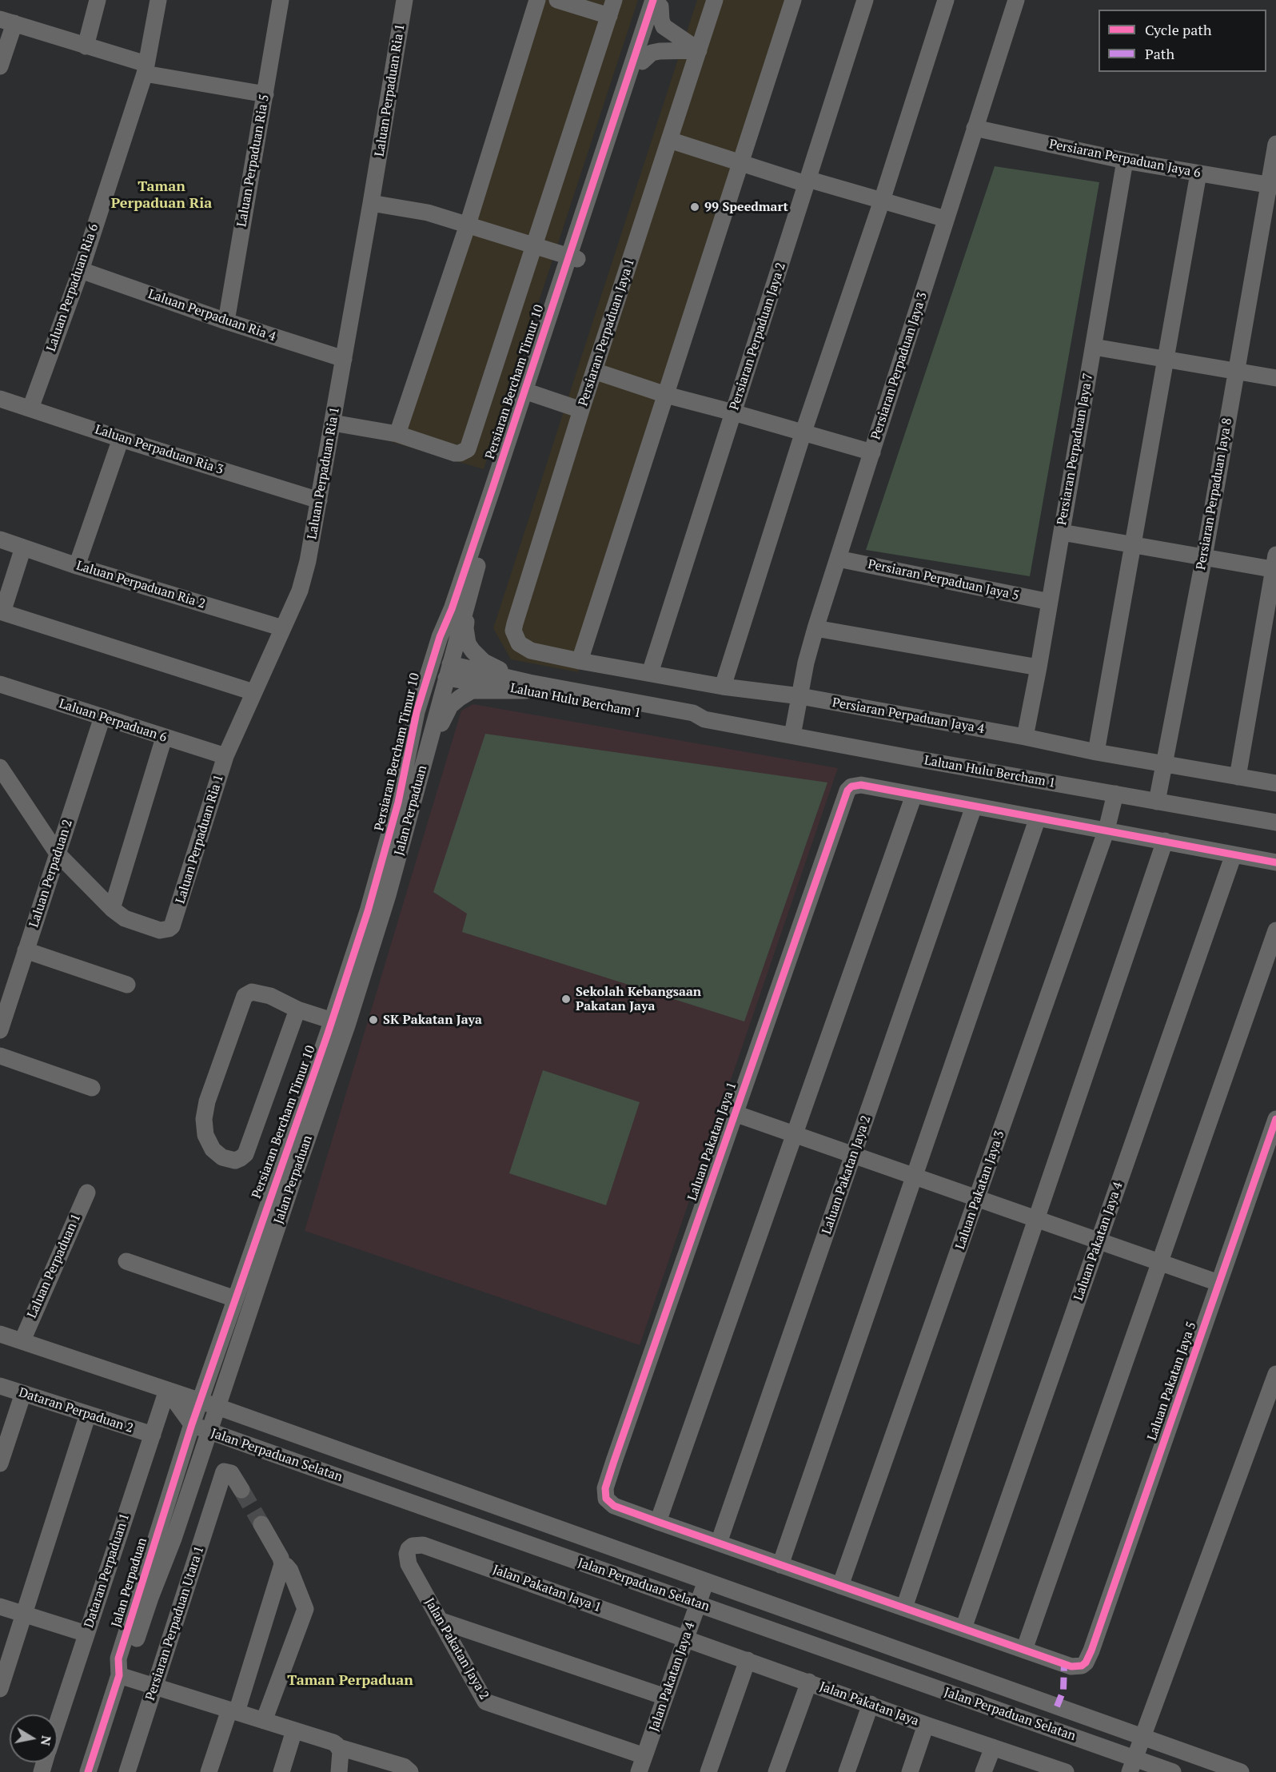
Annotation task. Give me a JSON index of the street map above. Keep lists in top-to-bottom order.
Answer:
{
  "streets": {
    "street": [
      "Laluan Perpaduan Ria 1",
      "Persiaran Perpaduan Jaya 6",
      "Laluan Perpaduan Ria 5",
      "Laluan Perpaduan Ria 6",
      "Laluan Perpaduan Ria 4",
      "Persiaran Perpaduan Jaya 1",
      "Persiaran Perpaduan Jaya 2",
      "Persiaran Perpaduan Jaya 3",
      "Persiaran Bercham Timur 10",
      "Persiaran Perpaduan Jaya 7",
      "Laluan Perpaduan Ria 3",
      "Persiaran Perpaduan Jaya 8",
      "Persiaran Perpaduan Jaya 5",
      "Laluan Perpaduan Ria 2",
      "Laluan Hulu Bercham 1",
      "Persiaran Perpaduan Jaya 4",
      "Laluan Perpaduan 6",
      "Jalan Perpaduan",
      "Laluan Perpaduan 2",
      "Laluan Pakatan Jaya 1",
      "Laluan Pakatan Jaya 2",
      "Laluan Pakatan Jaya 3",
      "Laluan Pakatan Jaya 4",
      "Laluan Perpaduan 1",
      "Laluan Pakatan Jaya 5",
      "Dataran Perpaduan 2",
      "Jalan Perpaduan Selatan",
      "Dataran Perpaduan 1",
      "Jalan Pakatan Jaya 1",
      "Persiaran Perpaduan Utara 1",
      "Jalan Pakatan Jaya 2",
      "Jalan Pakatan Jaya 4",
      "Jalan Pakatan Jaya"
    ]
  },
  "crossings": [
    ["Laluan Perpaduan Ria 1", "Laluan Perpaduan Ria 4"],
    ["Laluan Perpaduan Ria 1", "Laluan Perpaduan Ria 3"],
    ["Laluan Perpaduan Ria 1", "Laluan Perpaduan Ria 2"],
    ["Laluan Perpaduan Ria 1", "Laluan Perpaduan 6"],
    ["Persiaran Perpaduan Jaya 6", "Persiaran Perpaduan Jaya 3"],
    ["Persiaran Perpaduan Jaya 6", "Persiaran Perpaduan Jaya 7"],
    ["Persiaran Perpaduan Jaya 6", "Persiaran Perpaduan Jaya 8"],
    ["Laluan Perpaduan Ria 5", "Laluan Perpaduan Ria 4"],
    ["Laluan Perpaduan Ria 6", "Laluan Perpaduan Ria 4"],
    ["Laluan Perpaduan Ria 6", "Laluan Perpaduan Ria 3"],
    ["Persiaran Perpaduan Jaya 1", "Persiaran Perpaduan Jaya 4"],
    ["Persiaran Perpaduan Jaya 2", "Persiaran Perpaduan Jaya 4"],
    ["Persiaran Perpaduan Jaya 3", "Persiaran Perpaduan Jaya 5"],
    ["Persiaran Perpaduan Jaya 3", "Laluan Hulu Bercham 1"],
    ["Persiaran Perpaduan Jaya 3", "Persiaran Perpaduan Jaya 4"],
    ["Persiaran Bercham Timur 10", "Laluan Hulu Bercham 1"],
    ["Persiaran Bercham Timur 10", "Jalan Perpaduan"],
    ["Persiaran Bercham Timur 10", "Jalan Perpaduan Selatan"],
    ["Persiaran Perpaduan Jaya 7", "Persiaran Perpaduan Jaya 5"],
    ["Persiaran Perpaduan Jaya 7", "Persiaran Perpaduan Jaya 4"],
    ["Persiaran Perpaduan Jaya 8", "Laluan Hulu Bercham 1"],
    ["Persiaran Perpaduan Jaya 8", "Persiaran Perpaduan Jaya 4"],
    ["Laluan Hulu Bercham 1", "Jalan Perpaduan"],
    ["Laluan Hulu Bercham 1", "Laluan Pakatan Jaya 3"],
    ["Laluan Perpaduan 6", "Laluan Perpaduan 2"],
    ["Jalan Perpaduan", "Jalan Perpaduan Selatan"],
    ["Dataran Perpaduan 2", "Dataran Perpaduan 1"],
    ["Jalan Perpaduan Selatan", "Jalan Pakatan Jaya 4"],
    ["Jalan Pakatan Jaya 1", "Jalan Pakatan Jaya 2"],
    ["Jalan Pakatan Jaya 1", "Jalan Pakatan Jaya 4"],
    ["Jalan Pakatan Jaya 1", "Jalan Pakatan Jaya"],
    ["Jalan Pakatan Jaya 2", "Jalan Pakatan Jaya 4"],
    ["Jalan Pakatan Jaya 4", "Jalan Pakatan Jaya"]
  ],
  "districts": ["Taman Perpaduan Ria", "Taman Perpaduan"],
  "places": ["99 Speedmart", "Sekolah Kebangsaan Pakatan Jaya", "SK Pakatan Jaya"],
  "legend": ["Cycle path", "Path"],
  "north": "right"
}
